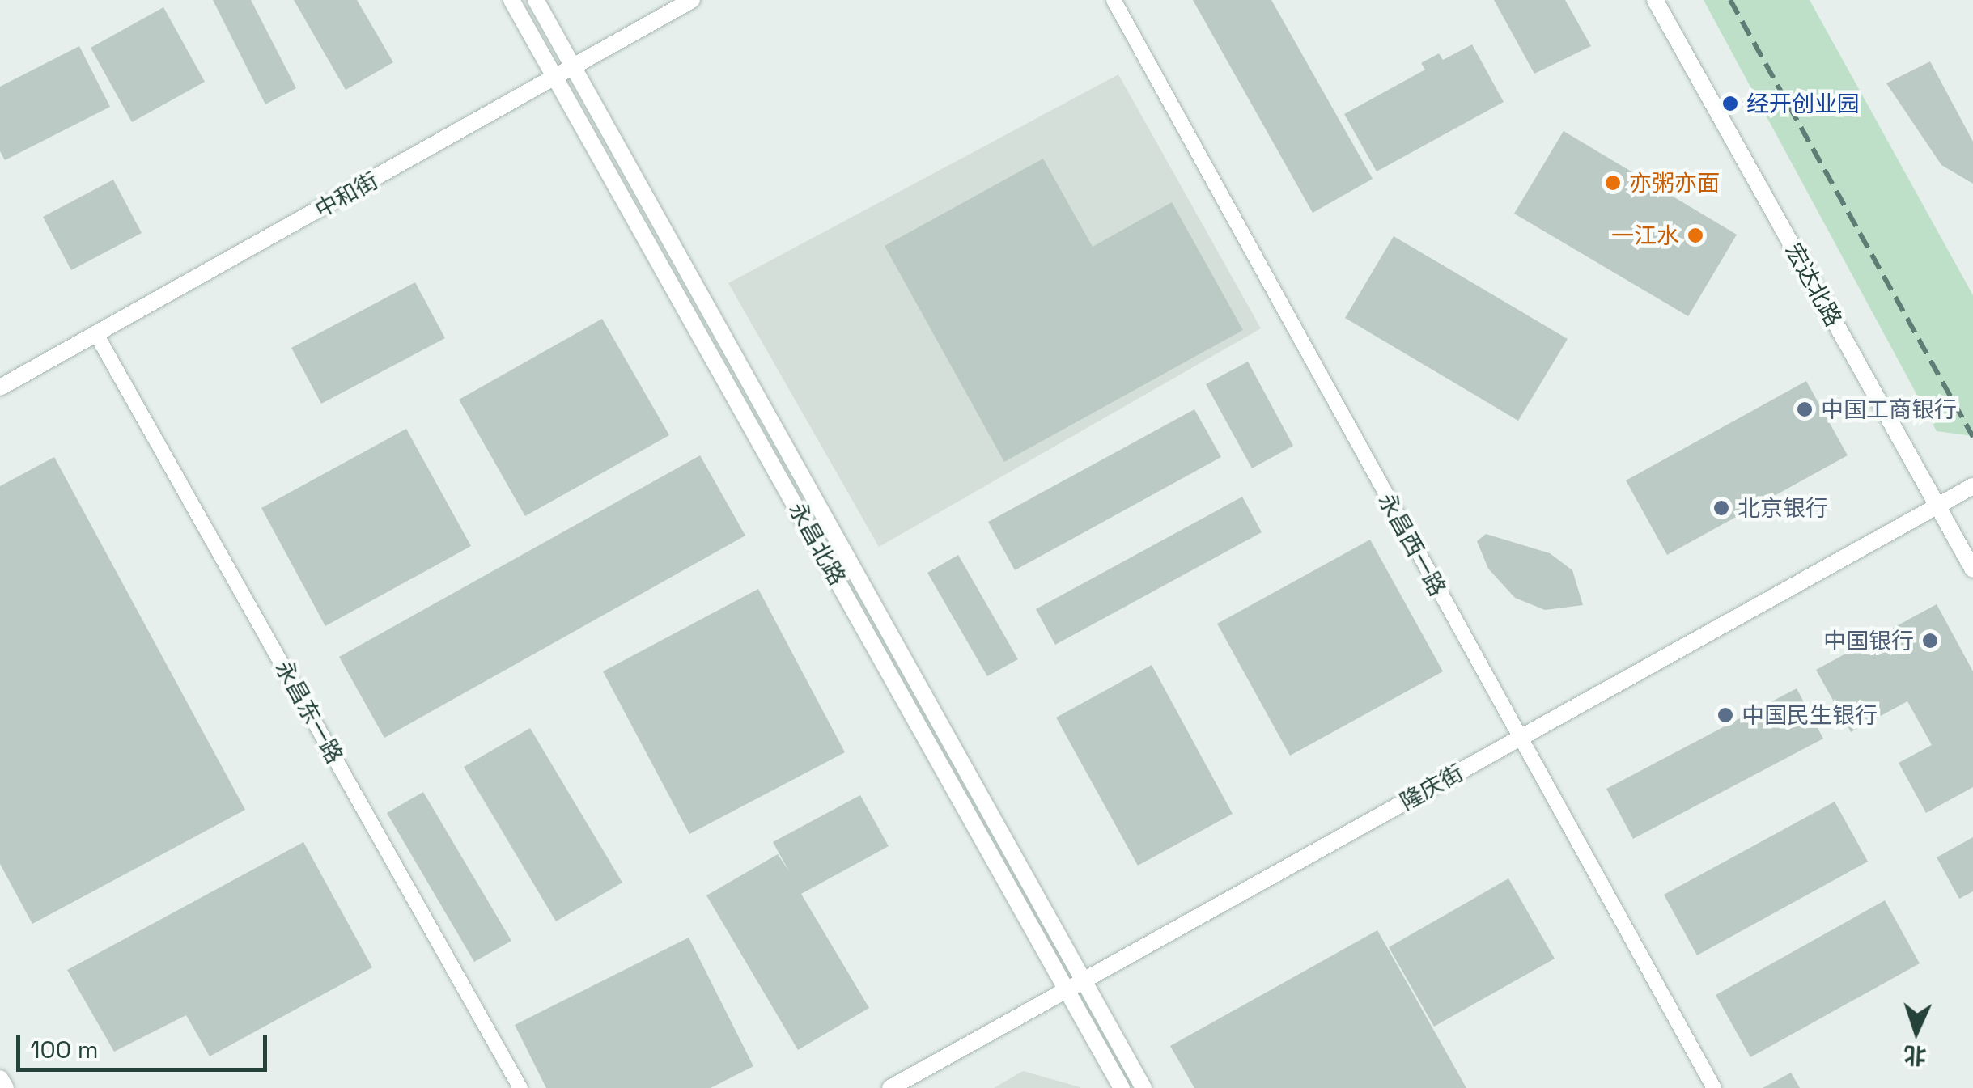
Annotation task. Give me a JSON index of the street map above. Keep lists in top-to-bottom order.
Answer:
{
  "streets": {
    "street": [
      "中和街",
      "宏达北路",
      "永昌北路",
      "永昌西一路",
      "永昌东一路",
      "隆庆街"
    ]
  },
  "crossings": [
    ["中和街", "永昌北路"],
    ["中和街", "永昌东一路"],
    ["宏达北路", "隆庆街"],
    ["永昌北路", "隆庆街"],
    ["永昌西一路", "隆庆街"]
  ],
  "places": [
    "经开创业园",
    "亦粥亦面",
    "一江水",
    "中国工商银行",
    "北京银行",
    "中国银行",
    "中国民生银行"
  ],
  "scale_bar": "100 m",
  "north": "bottom"
}
